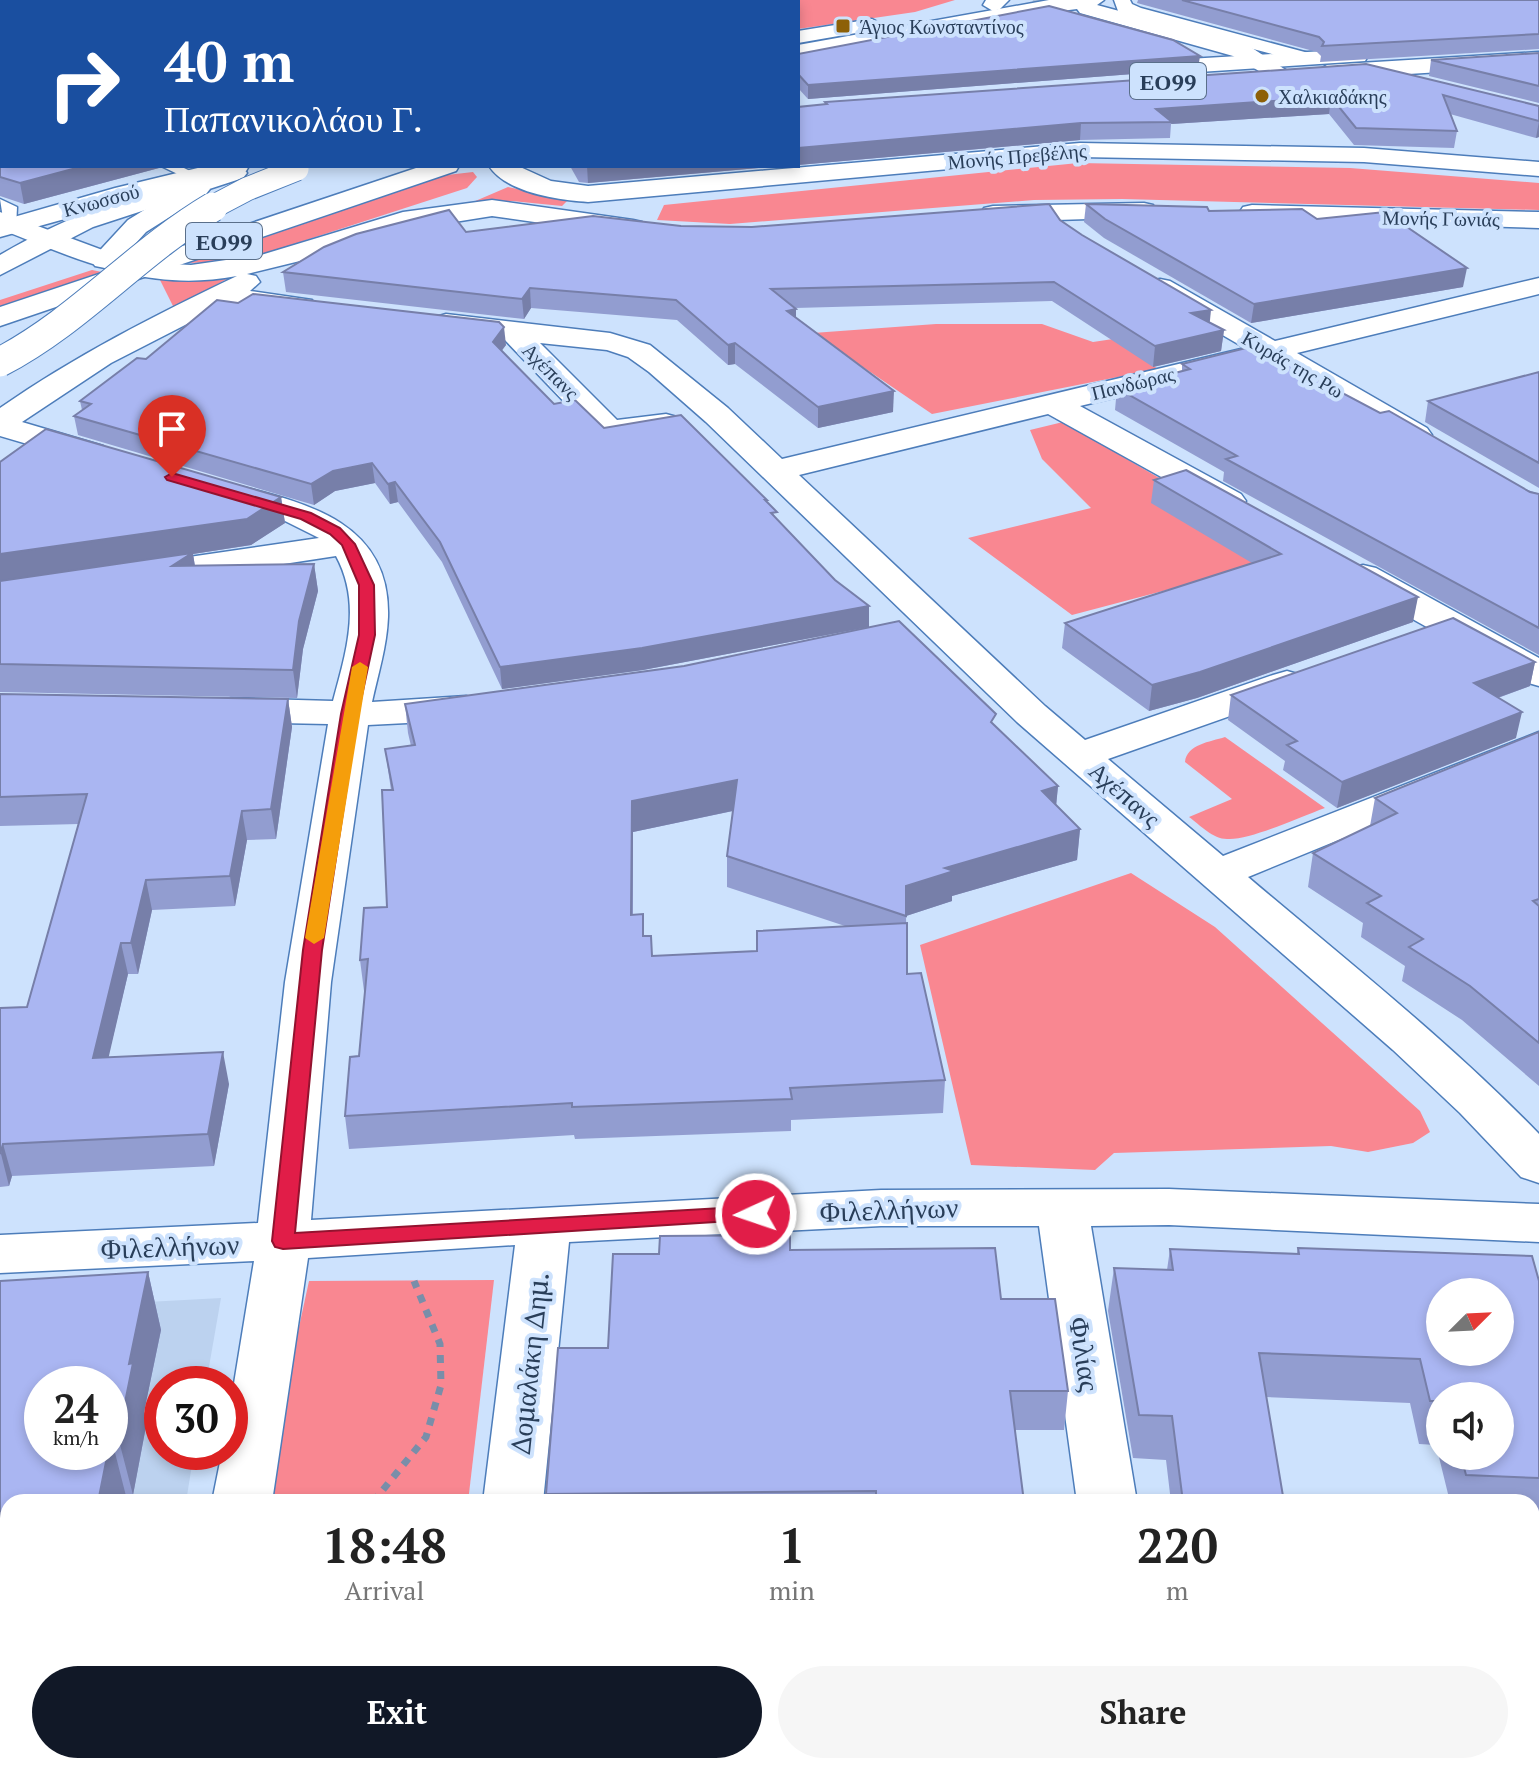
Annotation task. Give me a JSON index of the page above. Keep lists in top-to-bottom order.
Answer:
{
  "streets": {
    "street": [
      "ΕΟ99",
      "Μονής Πρεβέλης",
      "Κνωσσού",
      "Μονής Γωνιάς",
      "Κυράς της Ρω",
      "Αχέπανς",
      "Πανδώρας",
      "Φιλελλήνων",
      "Φιλίας",
      "Δομαλάκη Δημ."
    ]
  },
  "crossings": [
    ["Κυράς της Ρω", "Πανδώρας"],
    ["Αχέπανς", "Πανδώρας"],
    ["Φιλελλήνων", "Φιλίας"],
    ["Φιλελλήνων", "Δομαλάκη Δημ."]
  ],
  "places": {
    "transit": ["Άγιος Κωνσταντίνος"],
    "other": ["Χαλκιαδάκης"]
  },
  "north": "top right",
  "page": {
    "turn": ["40 m", "Παπανικολάου Γ."],
    "speed": "24 km/h",
    "limit": "30",
    "eta": [
      "18:48",
      "Arrival",
      "1",
      "min",
      "220",
      "m"
    ],
    "buttons": ["Exit", "Share"]
  }
}
